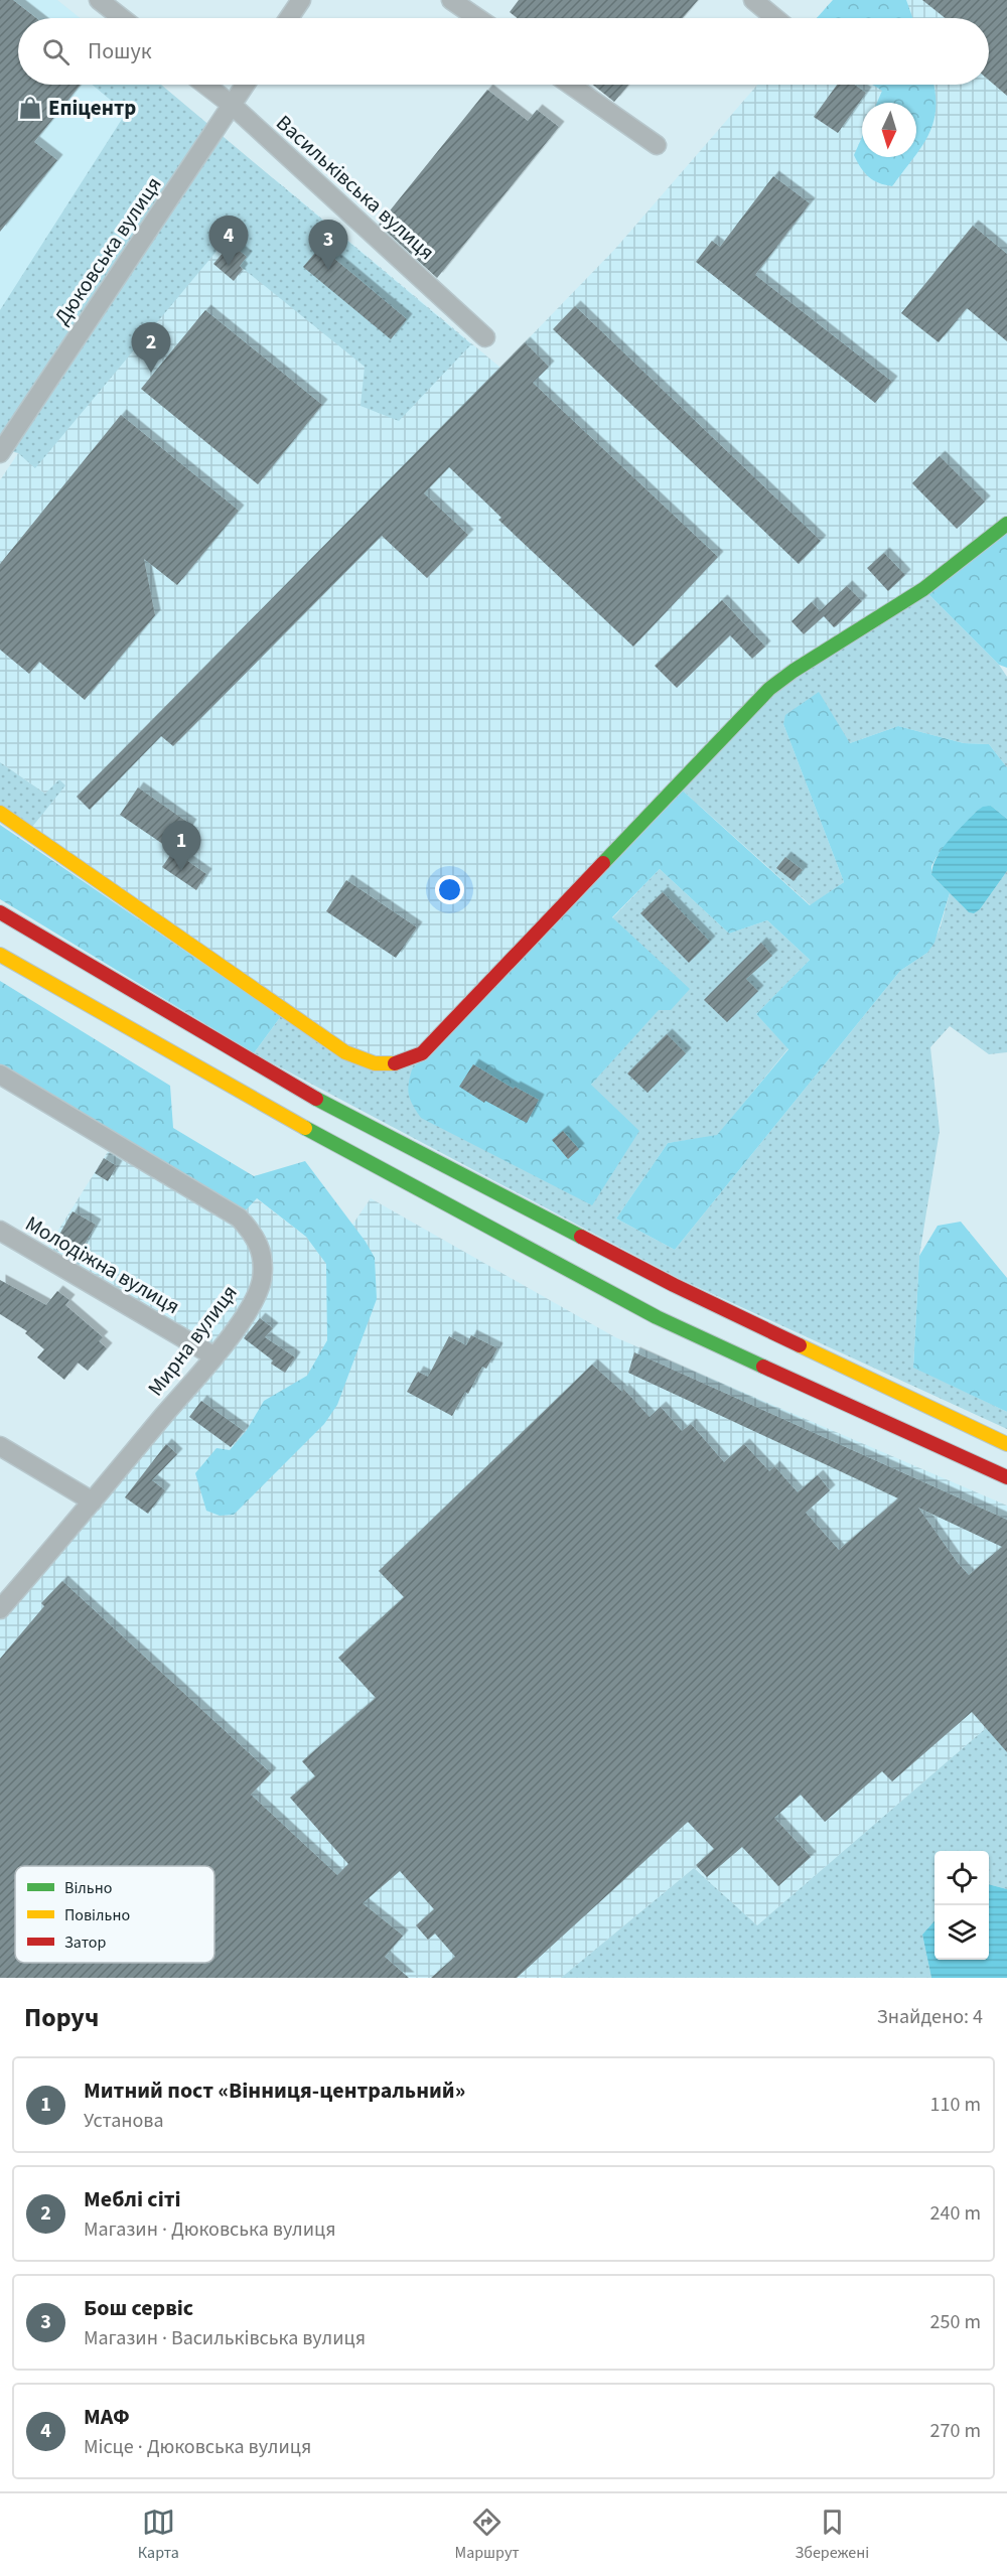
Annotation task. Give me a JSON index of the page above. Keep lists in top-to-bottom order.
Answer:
{
  "streets": {
    "street": [
      "Васильківська вулиця",
      "Дюковська вулиця",
      "Молодіжна вулиця",
      "Мирна вулиця"
    ]
  },
  "crossings": [
    ["Васильківська вулиця", "Дюковська вулиця"],
    ["Молодіжна вулиця", "Мирна вулиця"]
  ],
  "places": {
    "shop": ["Епіцентр"]
  },
  "legend": ["Вільно", "Повільно", "Затор"],
  "north": "bottom",
  "page": {
    "search": "Пошук",
    "pins": [
      "4",
      "3",
      "2",
      "1"
    ],
    "heading": ["Поруч", "Знайдено: 4"],
    "list": [
      {
        "mark": "1",
        "name": "Митний пост «Вінниця-центральний»",
        "note": "Установа",
        "value": "110 m"
      },
      {
        "mark": "2",
        "name": "Меблі сіті",
        "note": "Магазин · Дюковська вулиця",
        "value": "240 m"
      },
      {
        "mark": "3",
        "name": "Бош сервіс",
        "note": "Магазин · Васильківська вулиця",
        "value": "250 m"
      },
      {
        "mark": "4",
        "name": "МАФ",
        "note": "Місце · Дюковська вулиця",
        "value": "270 m"
      }
    ],
    "nav": ["Карта", "Маршрут", "Збережені"]
  }
}
